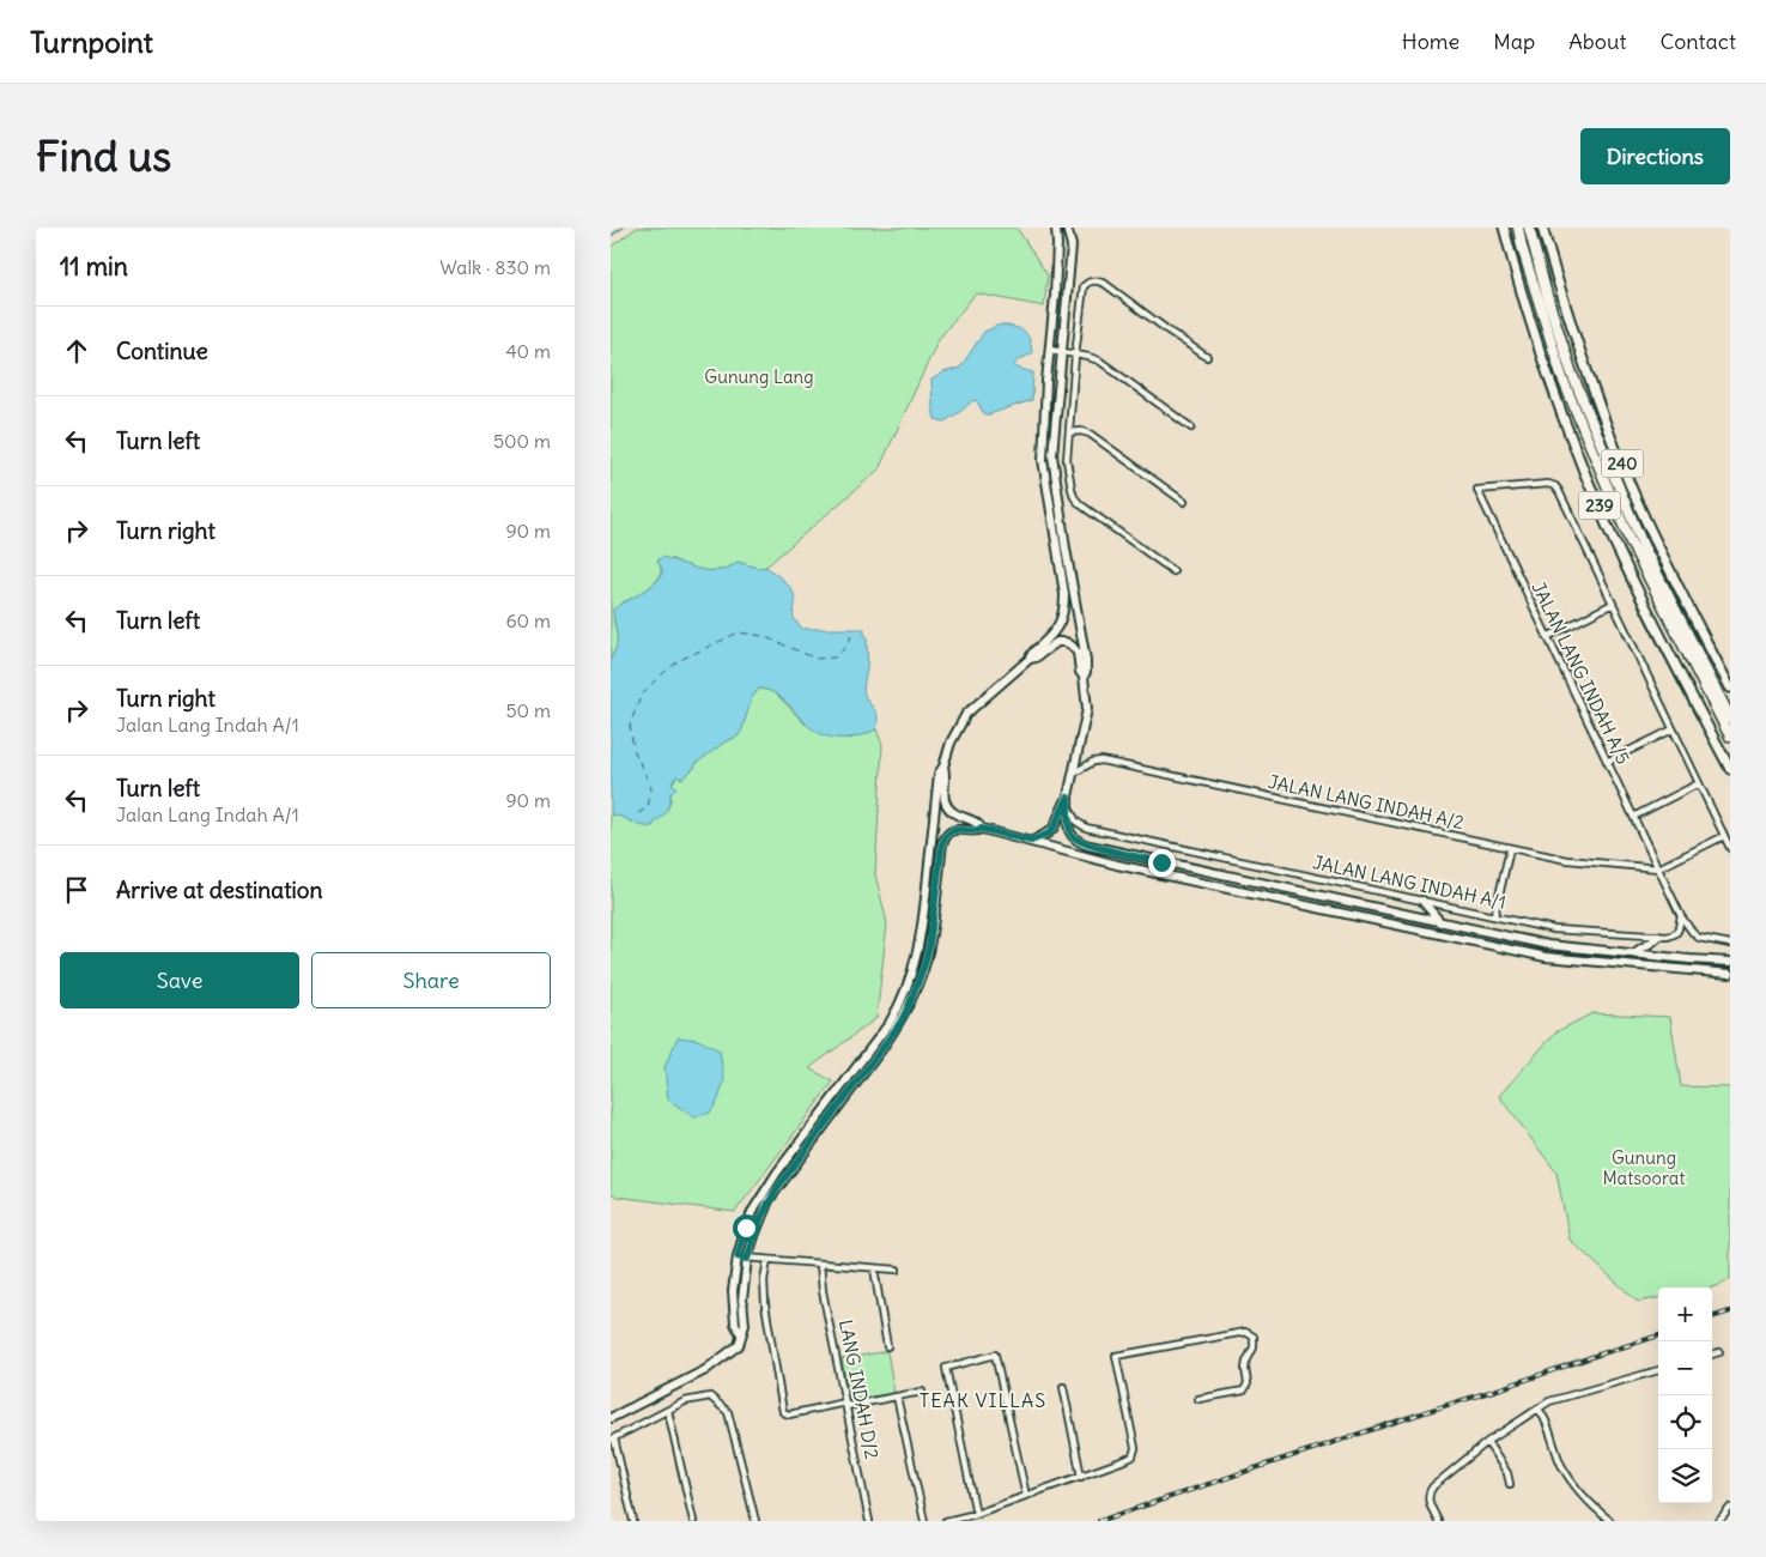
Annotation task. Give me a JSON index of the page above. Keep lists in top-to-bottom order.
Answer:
{
  "streets": {
    "main road": ["240", "239"],
    "street": [
      "JALAN LANG INDAH A/5",
      "JALAN LANG INDAH A/2",
      "JALAN LANG INDAH A/1",
      "LANG INDAH D/2"
    ]
  },
  "crossings": [
    ["JALAN LANG INDAH A/5", "JALAN LANG INDAH A/2"]
  ],
  "districts": ["TEAK VILLAS"],
  "parks": ["Gunung Lang", "Gunung Matsoorat"],
  "page": {
    "header": "Turnpoint",
    "nav": [
      "Home",
      "Map",
      "About",
      "Contact"
    ],
    "buttons": [
      "Directions",
      ["Save", "Share"]
    ],
    "title": "Find us",
    "heading": ["11 min", "Walk · 830 m"],
    "list": [
      ["Continue", "40 m"],
      ["Turn left", "500 m"],
      ["Turn right", "90 m"],
      ["Turn left", "60 m"],
      ["Turn right", "Jalan Lang Indah A/1", "50 m"],
      ["Turn left", "Jalan Lang Indah A/1", "90 m"],
      "Arrive at destination"
    ],
    "map_buttons": ["+", "−"]
  }
}
